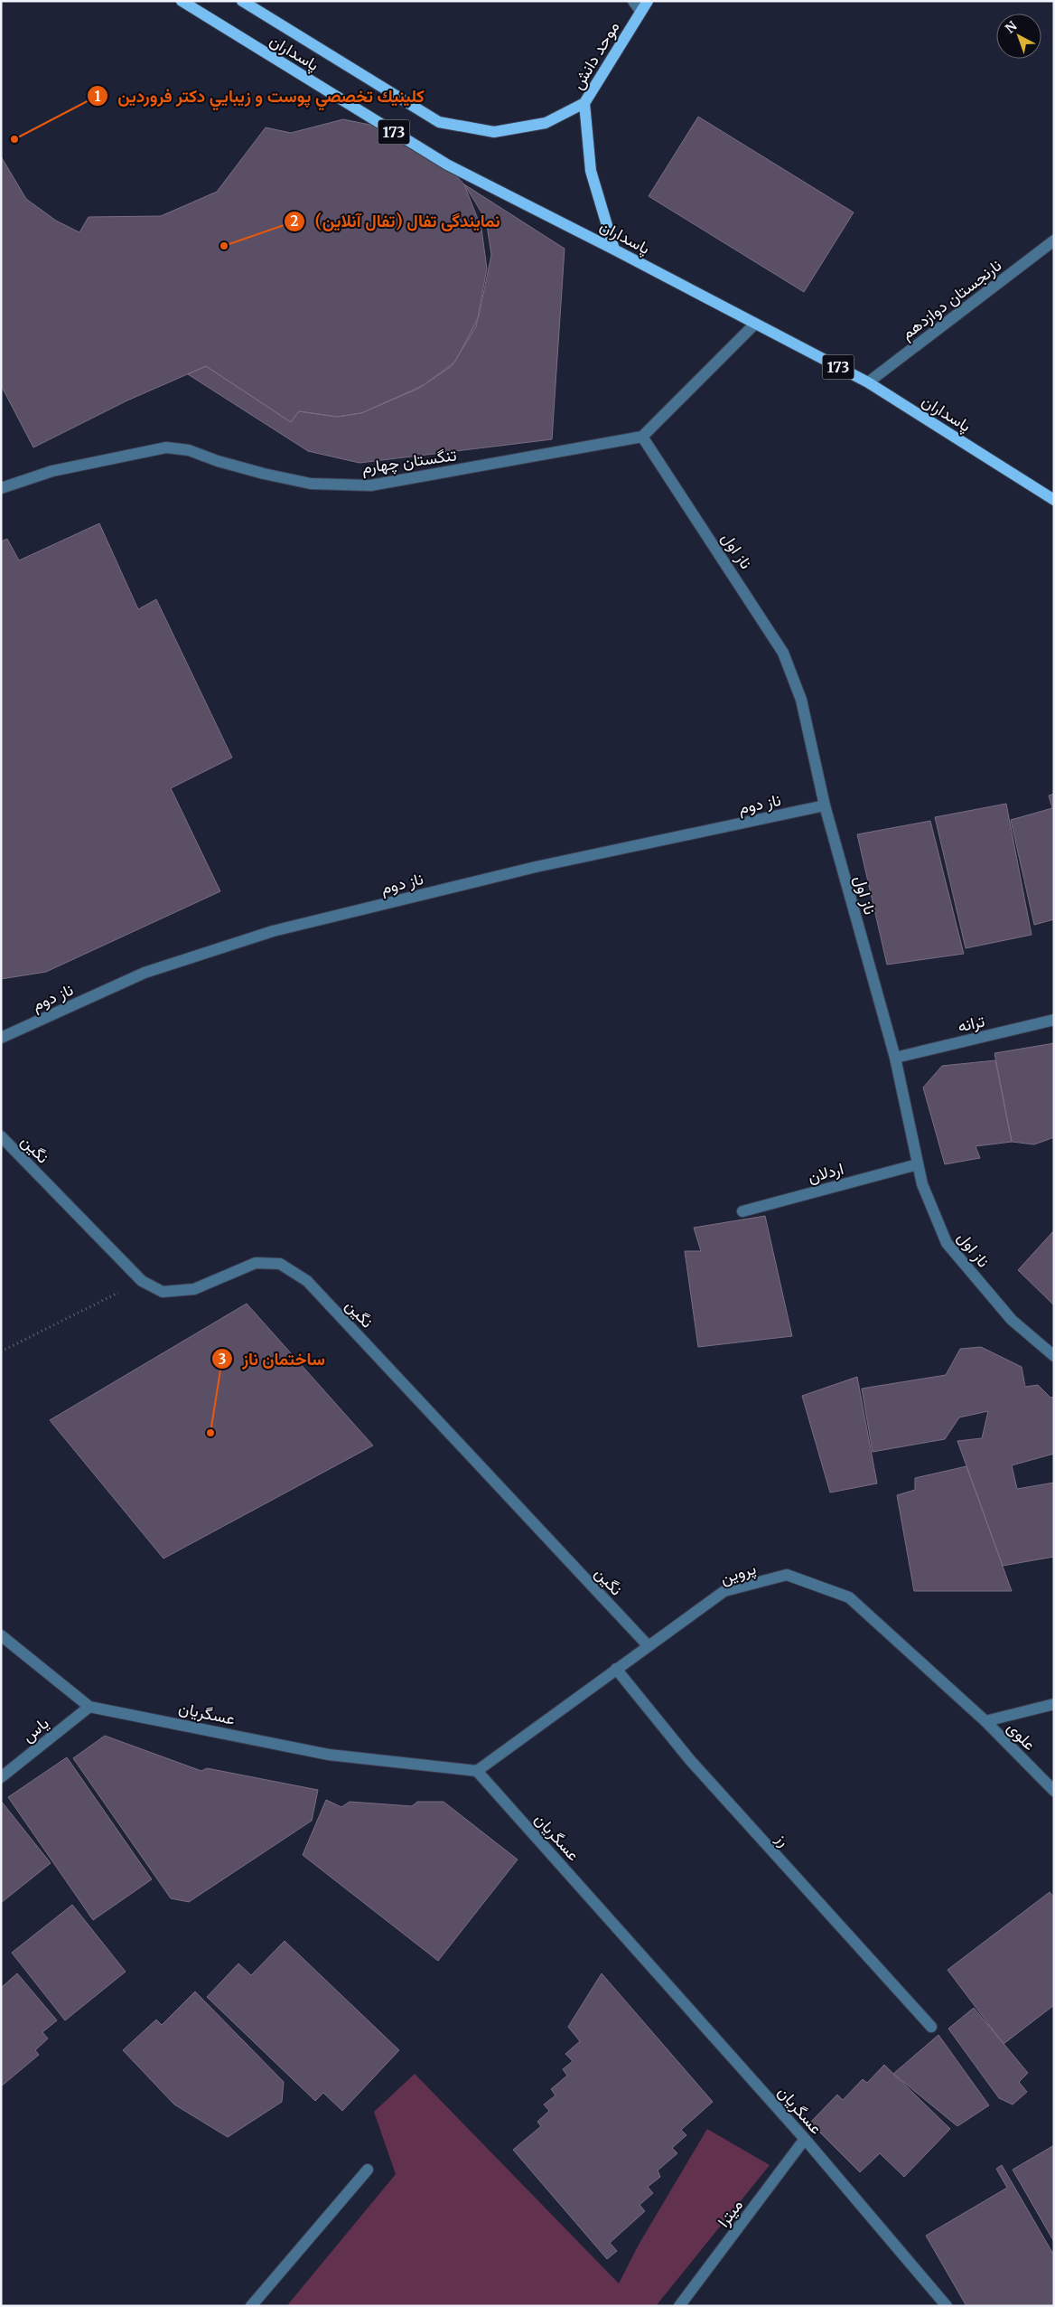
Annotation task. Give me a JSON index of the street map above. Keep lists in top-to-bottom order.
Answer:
{
  "streets": {
    "main road": ["پاسداران", "موحد دانش", "173"],
    "street": [
      "نارنجستان دوازدهم",
      "تنگستان چهارم",
      "ناز اول",
      "ناز دوم",
      "ترانه",
      "نگین",
      "اردلان",
      "پروین",
      "عسگریان",
      "یاس",
      "علوی",
      "رز",
      "میترا"
    ]
  },
  "crossings": [
    ["پاسداران", "موحد دانش"],
    ["پاسداران", "نارنجستان دوازدهم"],
    ["تنگستان چهارم", "ناز اول"],
    ["ناز اول", "ناز دوم"],
    ["ناز اول", "ترانه"],
    ["ناز اول", "اردلان"],
    ["نگین", "پروین"],
    ["پروین", "عسگریان"],
    ["پروین", "علوی"],
    ["پروین", "رز"],
    ["عسگریان", "یاس"],
    ["عسگریان", "میترا"]
  ],
  "places": ["كلينيك تخصصي پوست و زيبايي دكتر فروردين", "نمایندگی تفال (تفال آنلاین)", "ساختمان ناز"],
  "north": "top left"
}
